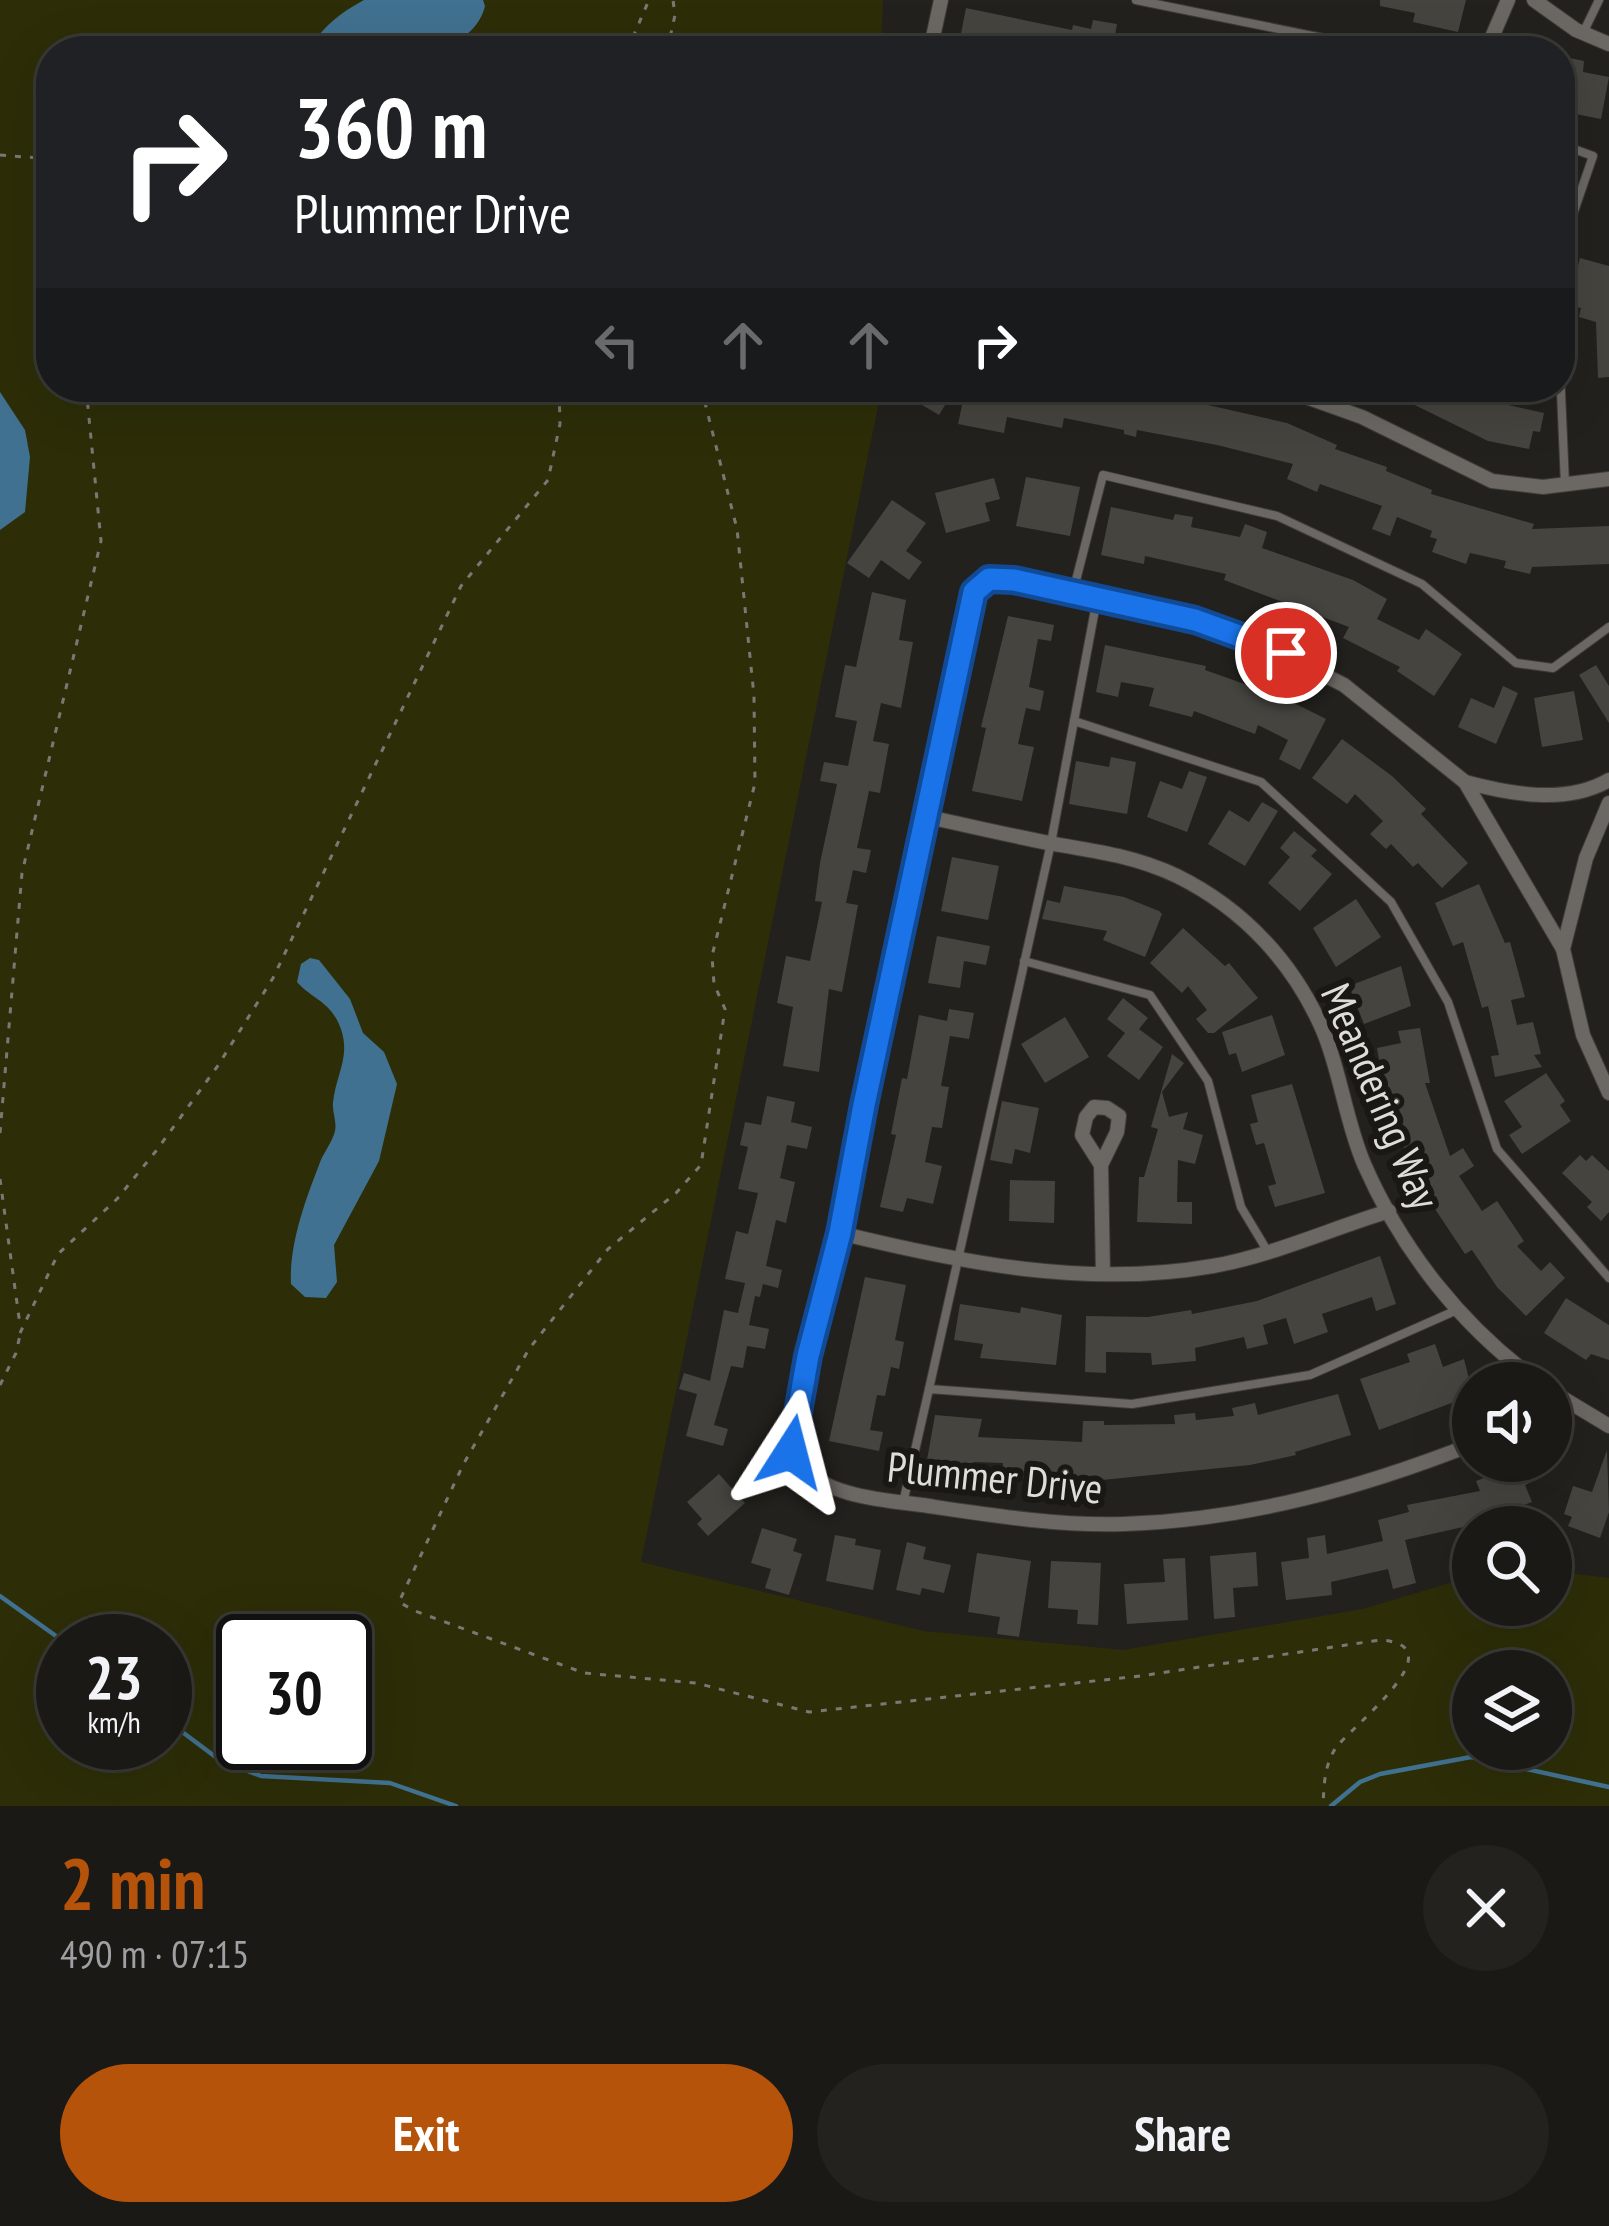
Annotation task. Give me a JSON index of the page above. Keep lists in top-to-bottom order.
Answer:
{
  "streets": {
    "street": ["Meandering Way", "Plummer Drive"]
  },
  "crossings": [
    ["Meandering Way", "Plummer Drive"]
  ],
  "page": {
    "turn": ["360 m", "Plummer Drive"],
    "speed": "23 km/h",
    "limit": "30",
    "heading": ["2 min", "490 m · 07:15"],
    "buttons": ["Exit", "Share"]
  }
}
